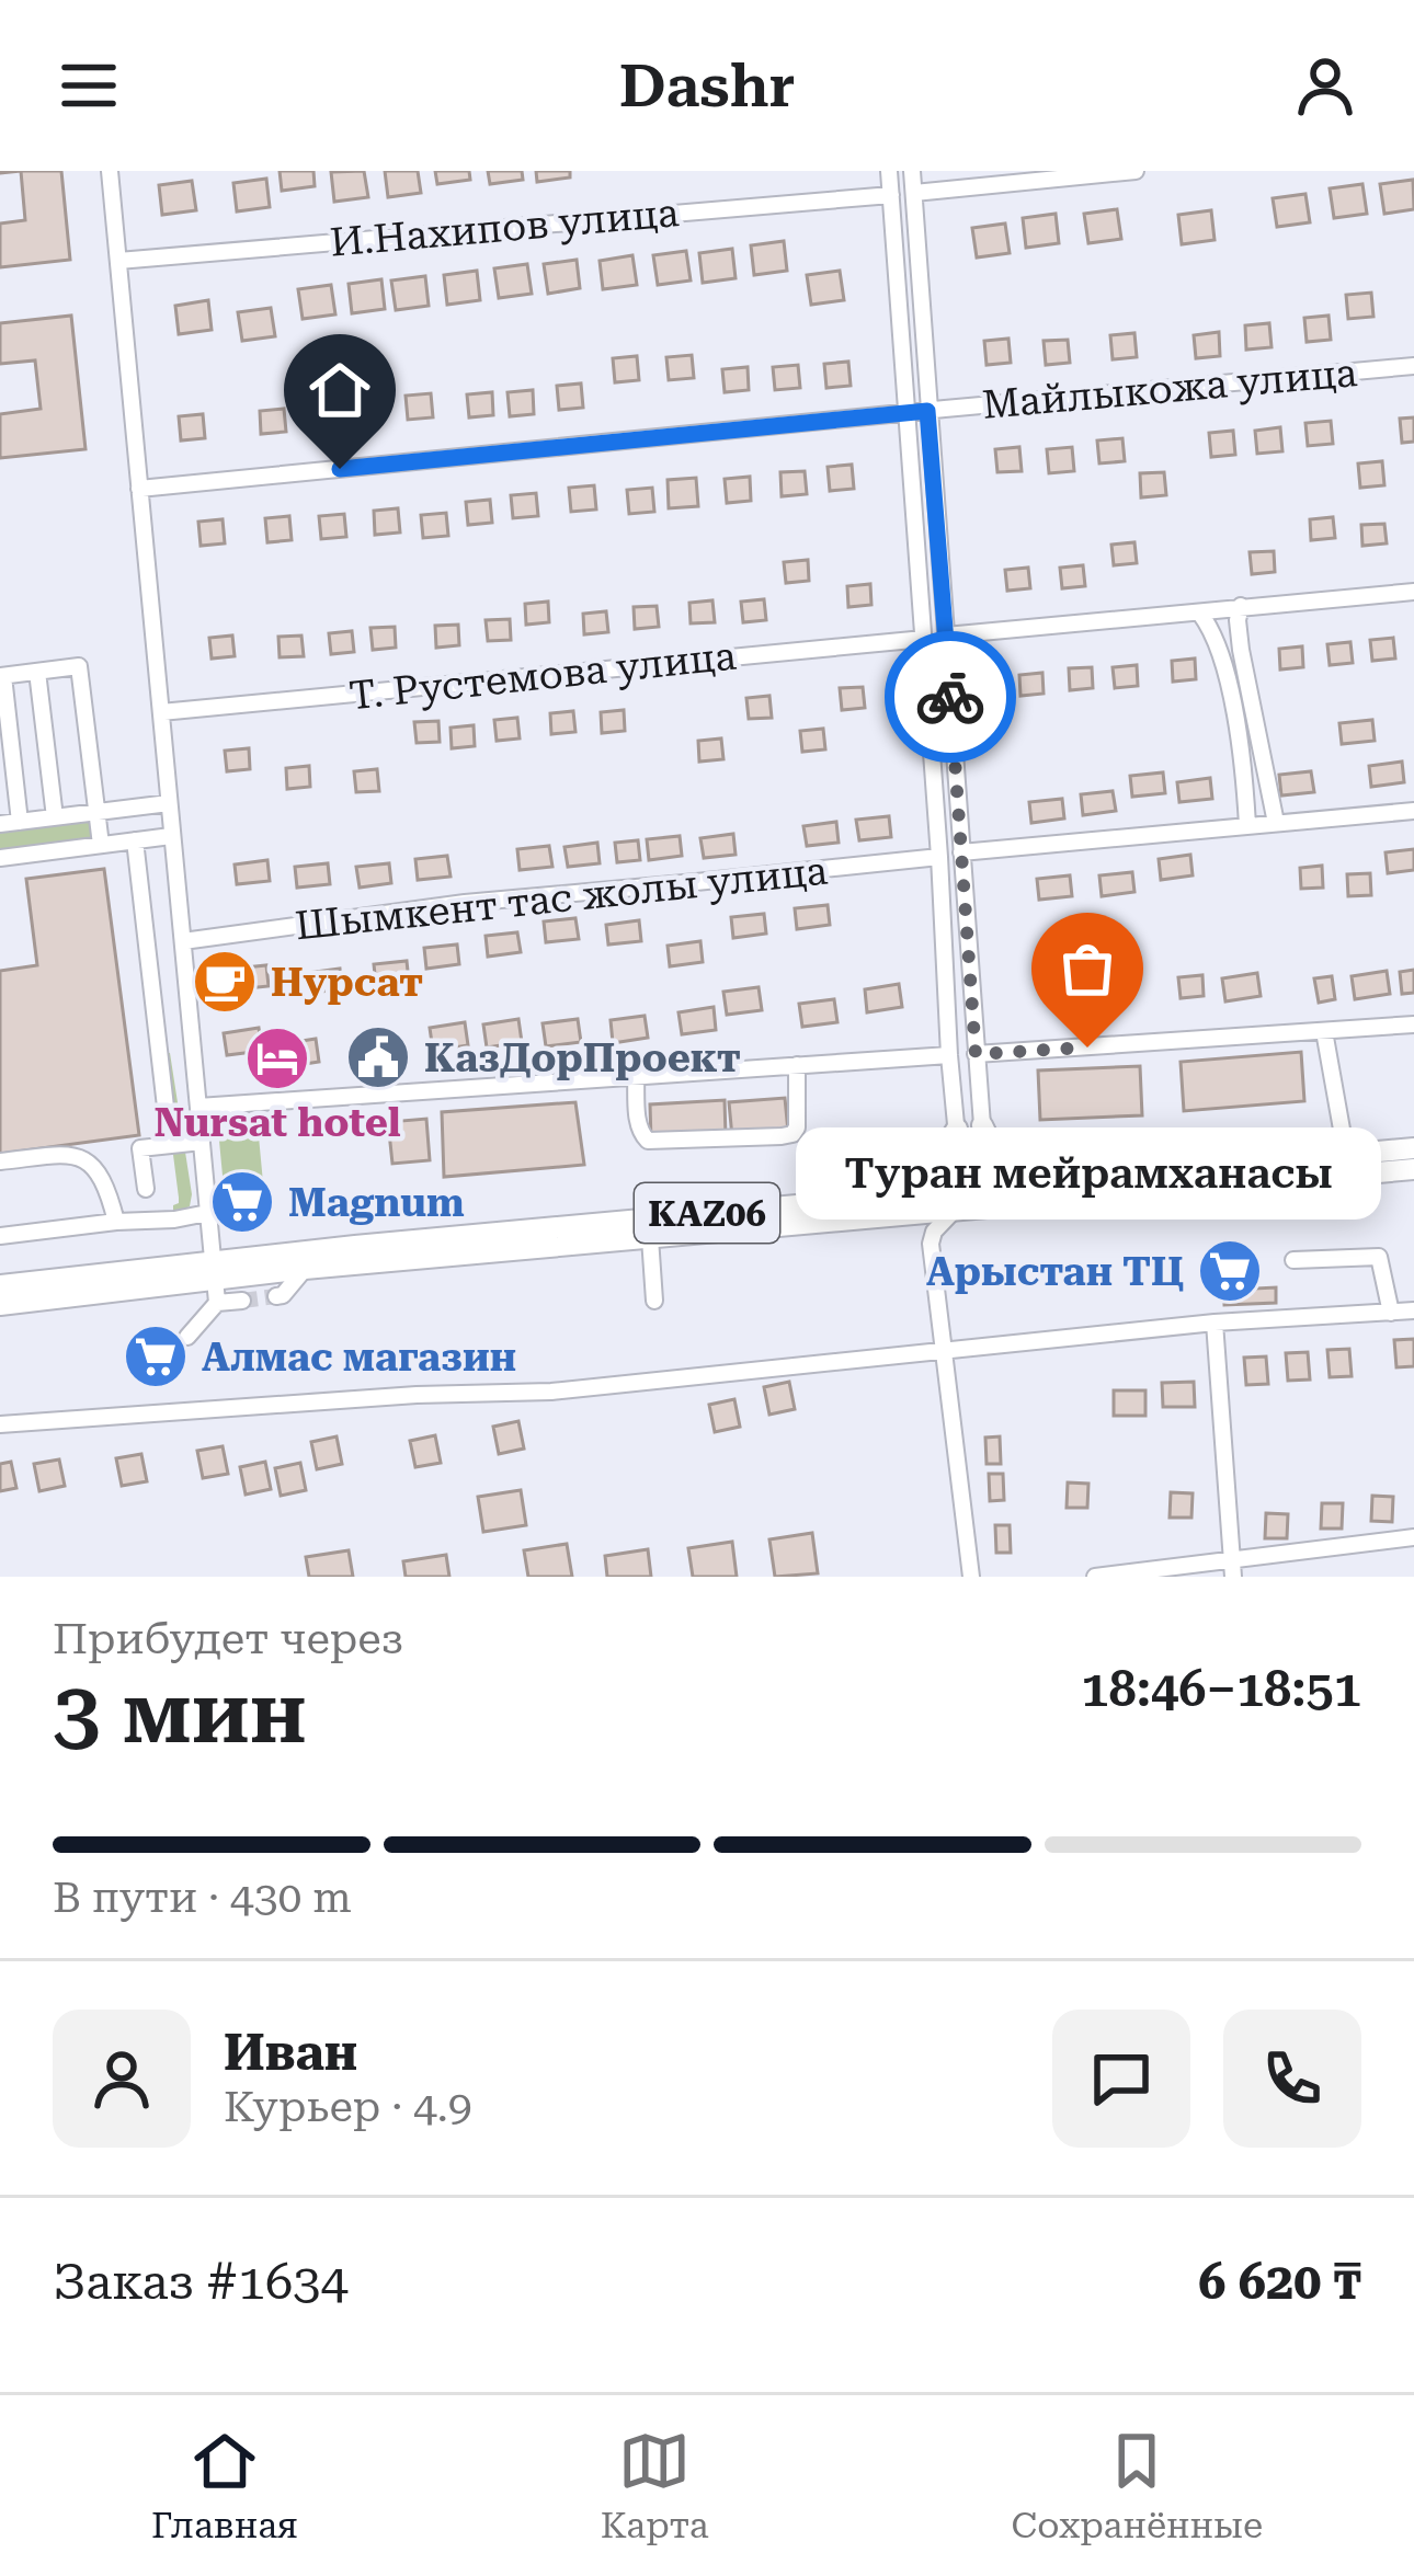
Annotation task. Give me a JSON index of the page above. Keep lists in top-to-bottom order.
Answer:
{
  "streets": {
    "main road": ["KАZ06"],
    "street": [
      "И.Нахипов улица",
      "Майлыкожа улица",
      "Т. Рустемова улица",
      "Шымкент тас жолы улица"
    ]
  },
  "places": {
    "cafe": ["Нурсат"],
    "other": ["Туран мейрамханасы"],
    "public building": ["КазДорПроект"],
    "hotel": ["Nursat hotel"],
    "supermarket": ["Magnum", "Арыстан ТЦ", "Алмас магазин"]
  },
  "page": {
    "header": "Dashr",
    "bubble": "Туран мейрамханасы",
    "heading": ["3 мин", "Прибудет через", "18:46–18:51"],
    "panel": [
      "Иван",
      "Курьер · 4.9",
      "Заказ #1634",
      "6 620 ₸"
    ],
    "bar": "В пути · 430 m",
    "tabs": ["Главная", "Карта", "Сохранённые"]
  }
}
